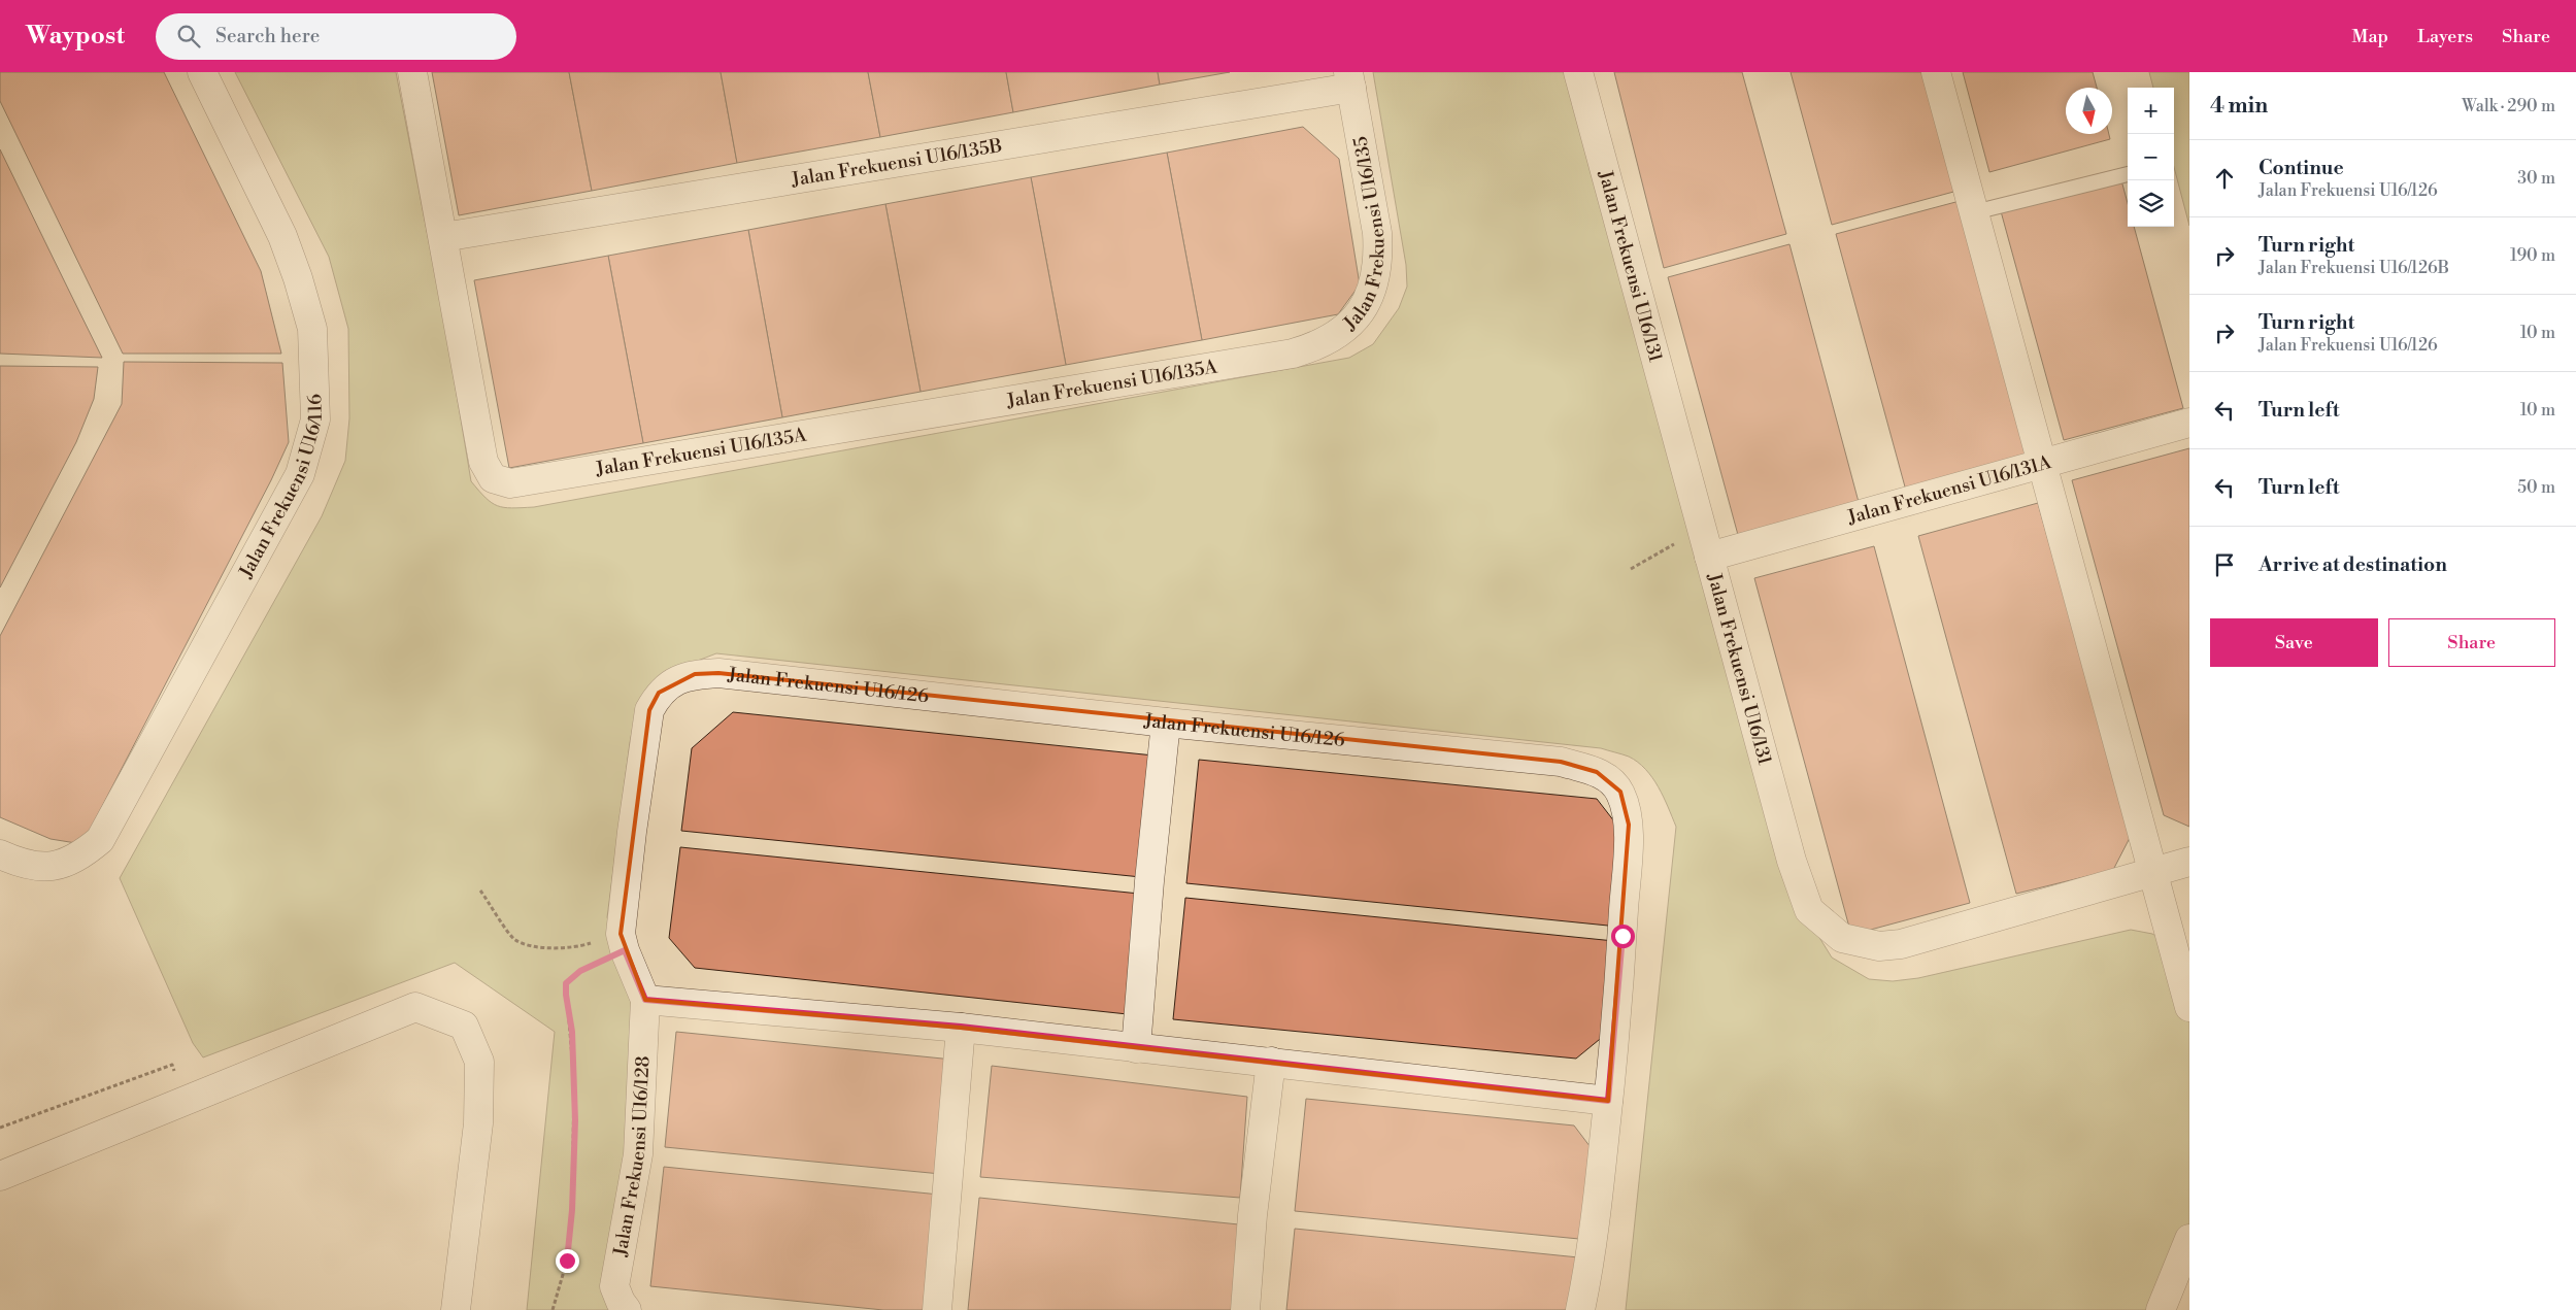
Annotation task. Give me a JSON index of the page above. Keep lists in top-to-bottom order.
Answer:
{
  "streets": {
    "street": [
      "Jalan Frekuensi U16/135B",
      "Jalan Frekuensi U16/135",
      "Jalan Frekuensi U16/131",
      "Jalan Frekuensi U16/135A",
      "Jalan Frekuensi U16/116",
      "Jalan Frekuensi U16/131A",
      "Jalan Frekuensi U16/126",
      "Jalan Frekuensi U16/128"
    ]
  },
  "crossings": [
    ["Jalan Frekuensi U16/135B", "Jalan Frekuensi U16/135"],
    ["Jalan Frekuensi U16/135B", "Jalan Frekuensi U16/135A"],
    ["Jalan Frekuensi U16/135", "Jalan Frekuensi U16/135A"],
    ["Jalan Frekuensi U16/131", "Jalan Frekuensi U16/131A"],
    ["Jalan Frekuensi U16/126", "Jalan Frekuensi U16/128"]
  ],
  "north": "bottom",
  "page": {
    "header": "Waypost",
    "search": "Search here",
    "nav": ["Map", "Layers", "Share"],
    "heading": ["4 min", "Walk · 290 m"],
    "map_buttons": ["+", "−"],
    "list": [
      ["Continue", "Jalan Frekuensi U16/126", "30 m"],
      ["Turn right", "Jalan Frekuensi U16/126B", "190 m"],
      ["Turn right", "Jalan Frekuensi U16/126", "10 m"],
      ["Turn left", "10 m"],
      ["Turn left", "50 m"],
      "Arrive at destination"
    ],
    "buttons": ["Save", "Share"]
  }
}
